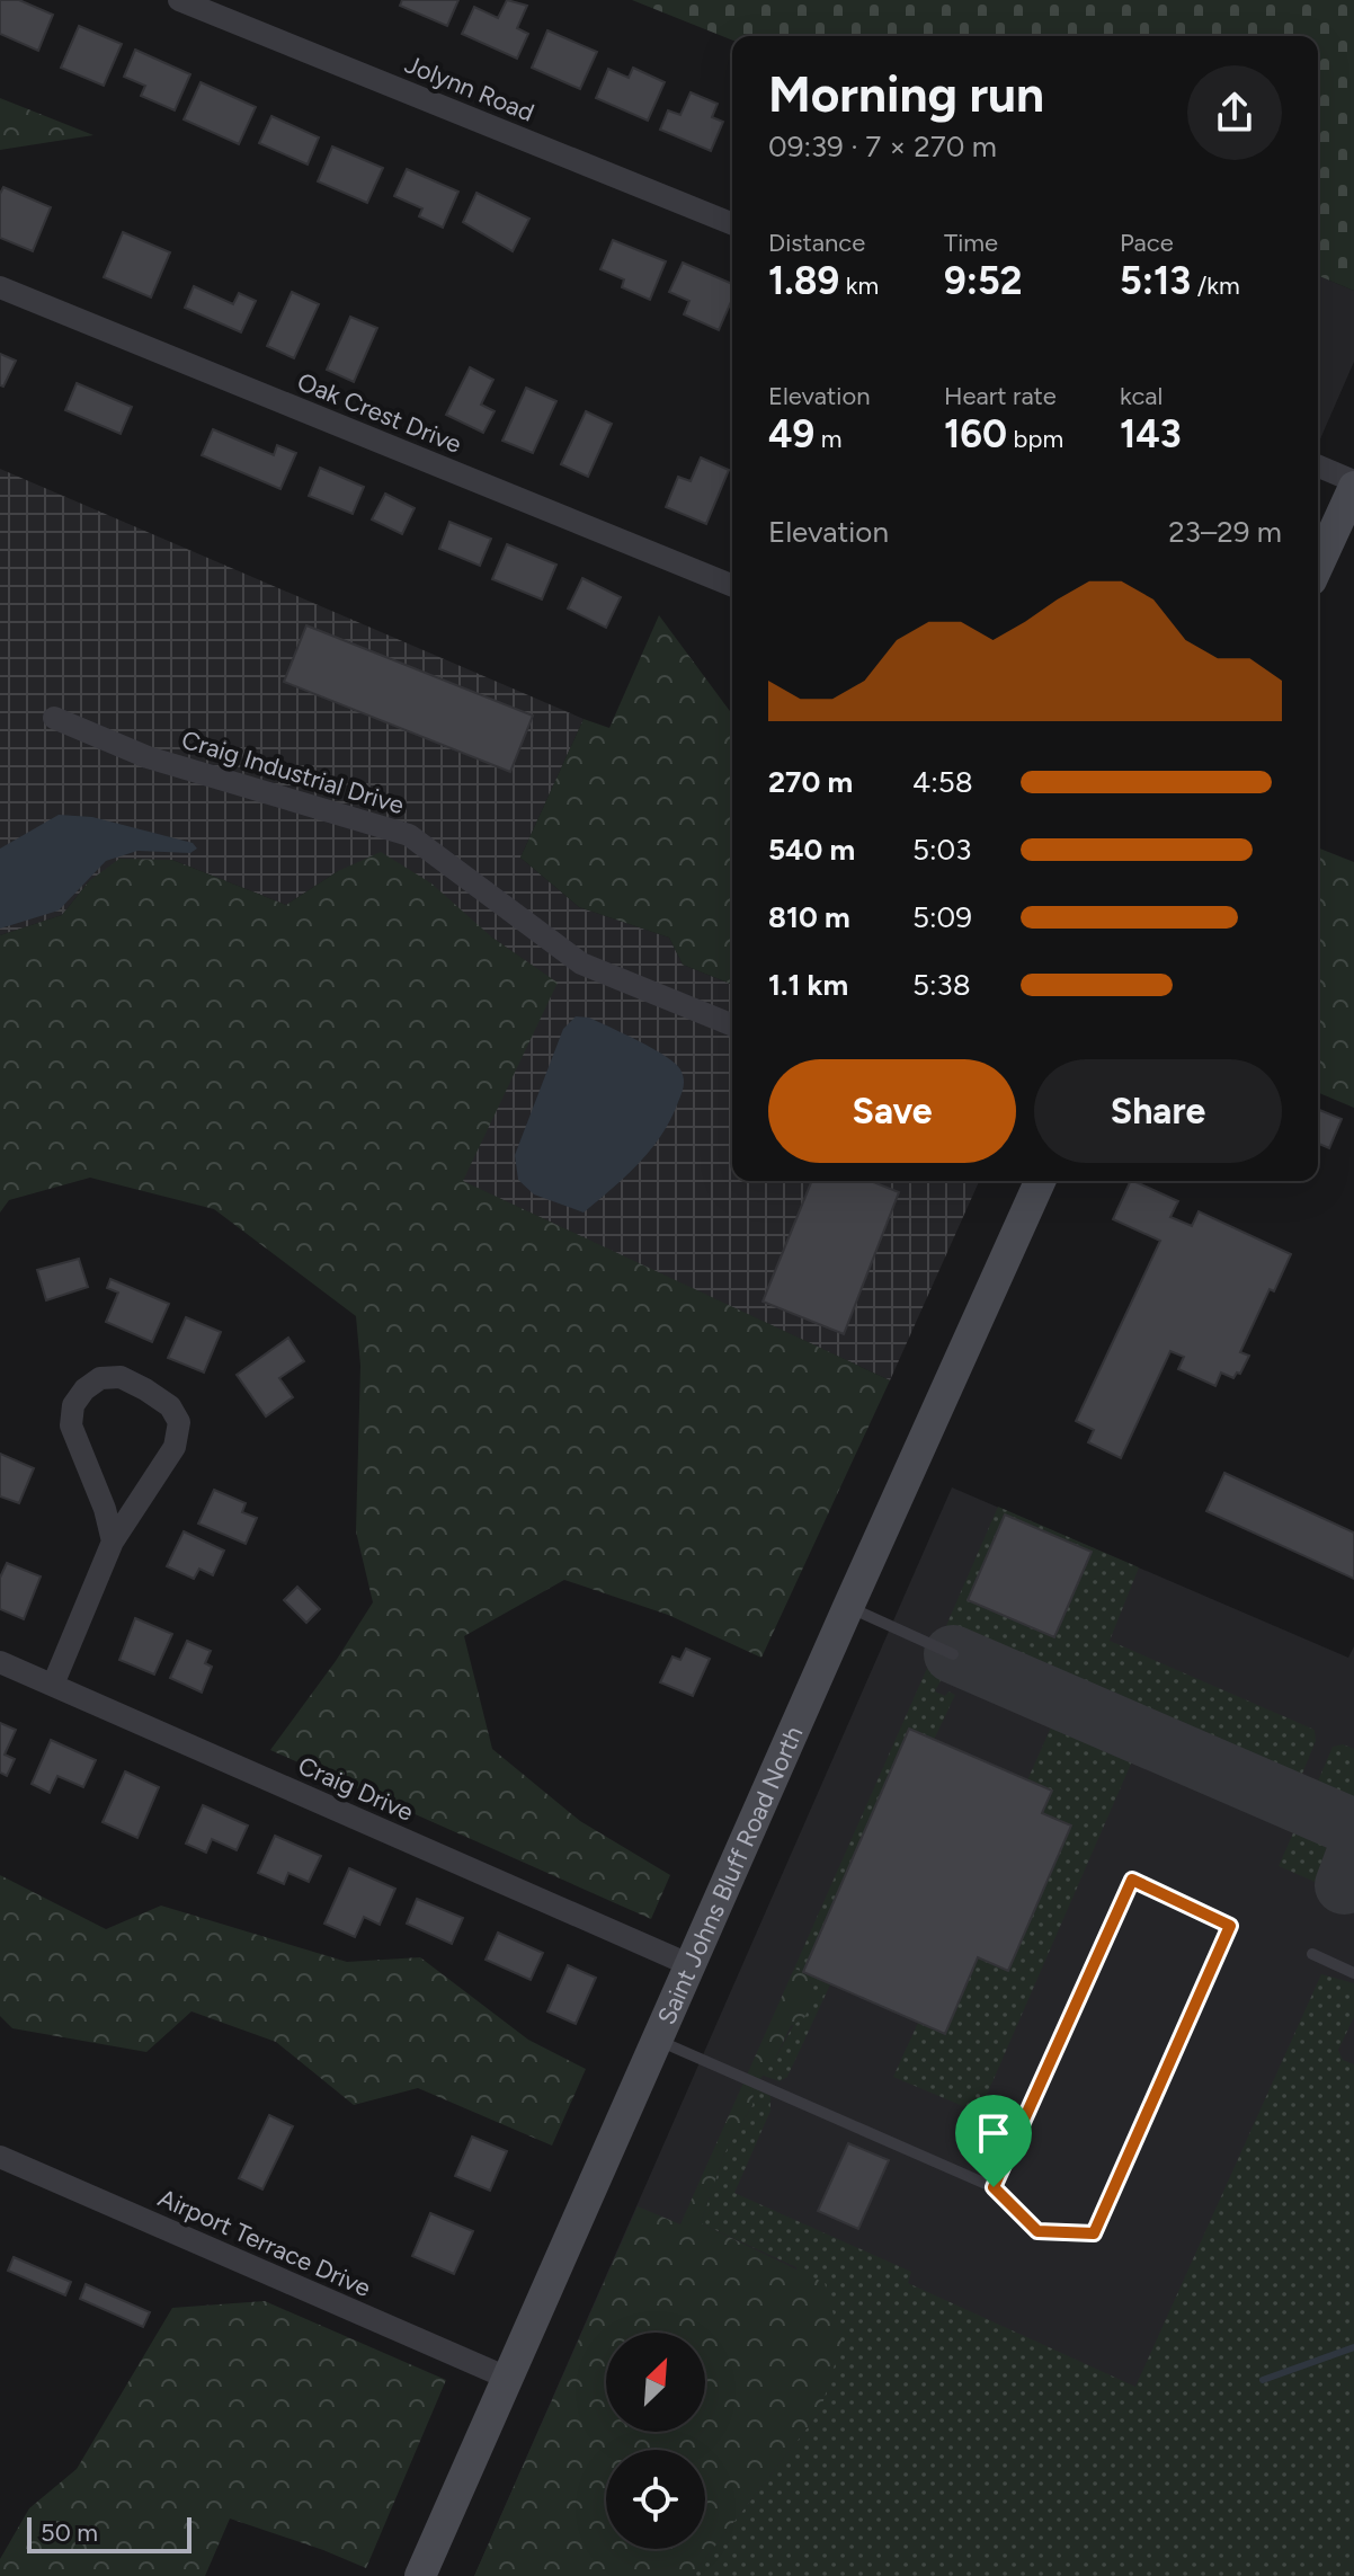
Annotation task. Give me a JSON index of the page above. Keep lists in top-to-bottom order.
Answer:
{
  "streets": {
    "main road": ["Saint Johns Bluff Road North"],
    "street": [
      "Jolynn Road",
      "Oak Crest Drive",
      "Craig Industrial Drive",
      "Craig Drive",
      "Airport Terrace Drive"
    ]
  },
  "crossings": [
    ["Craig Drive", "Saint Johns Bluff Road North"],
    ["Saint Johns Bluff Road North", "Airport Terrace Drive"]
  ],
  "scale_bar": "50 m",
  "north": "top right",
  "page": {
    "heading": ["Morning run", "09:39 · 7 × 270 m"],
    "stats": [
      ["Distance", "1.89 km"],
      ["Time", "9:52"],
      ["Pace", "5:13 /km"],
      ["Elevation", "49 m"],
      ["Heart rate", "160 bpm"],
      ["kcal", "143"]
    ],
    "chart": ["Elevation", "23–29 m"],
    "list": [
      {
        "name": "270 m",
        "note": "4:58"
      },
      {
        "name": "540 m",
        "note": "5:03"
      },
      {
        "name": "810 m",
        "note": "5:09"
      },
      {
        "name": "1.1 km",
        "note": "5:38"
      }
    ],
    "buttons": ["Save", "Share"],
    "scale": "50 m"
  }
}
